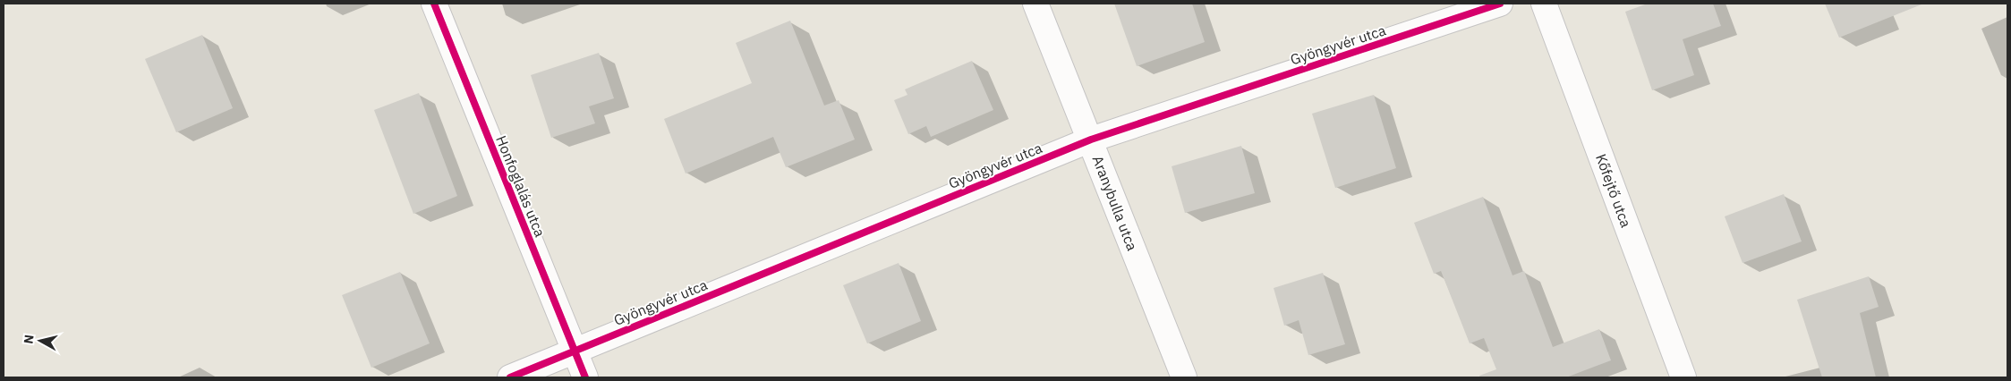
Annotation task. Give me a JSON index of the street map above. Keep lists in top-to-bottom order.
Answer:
{
  "streets": {
    "street": [
      "Gyöngyvér utca",
      "Honfoglalás utca",
      "Kőfejtő utca",
      "Aranybulla utca"
    ]
  },
  "crossings": [
    ["Gyöngyvér utca", "Honfoglalás utca"],
    ["Gyöngyvér utca", "Aranybulla utca"]
  ],
  "north": "left"
}
